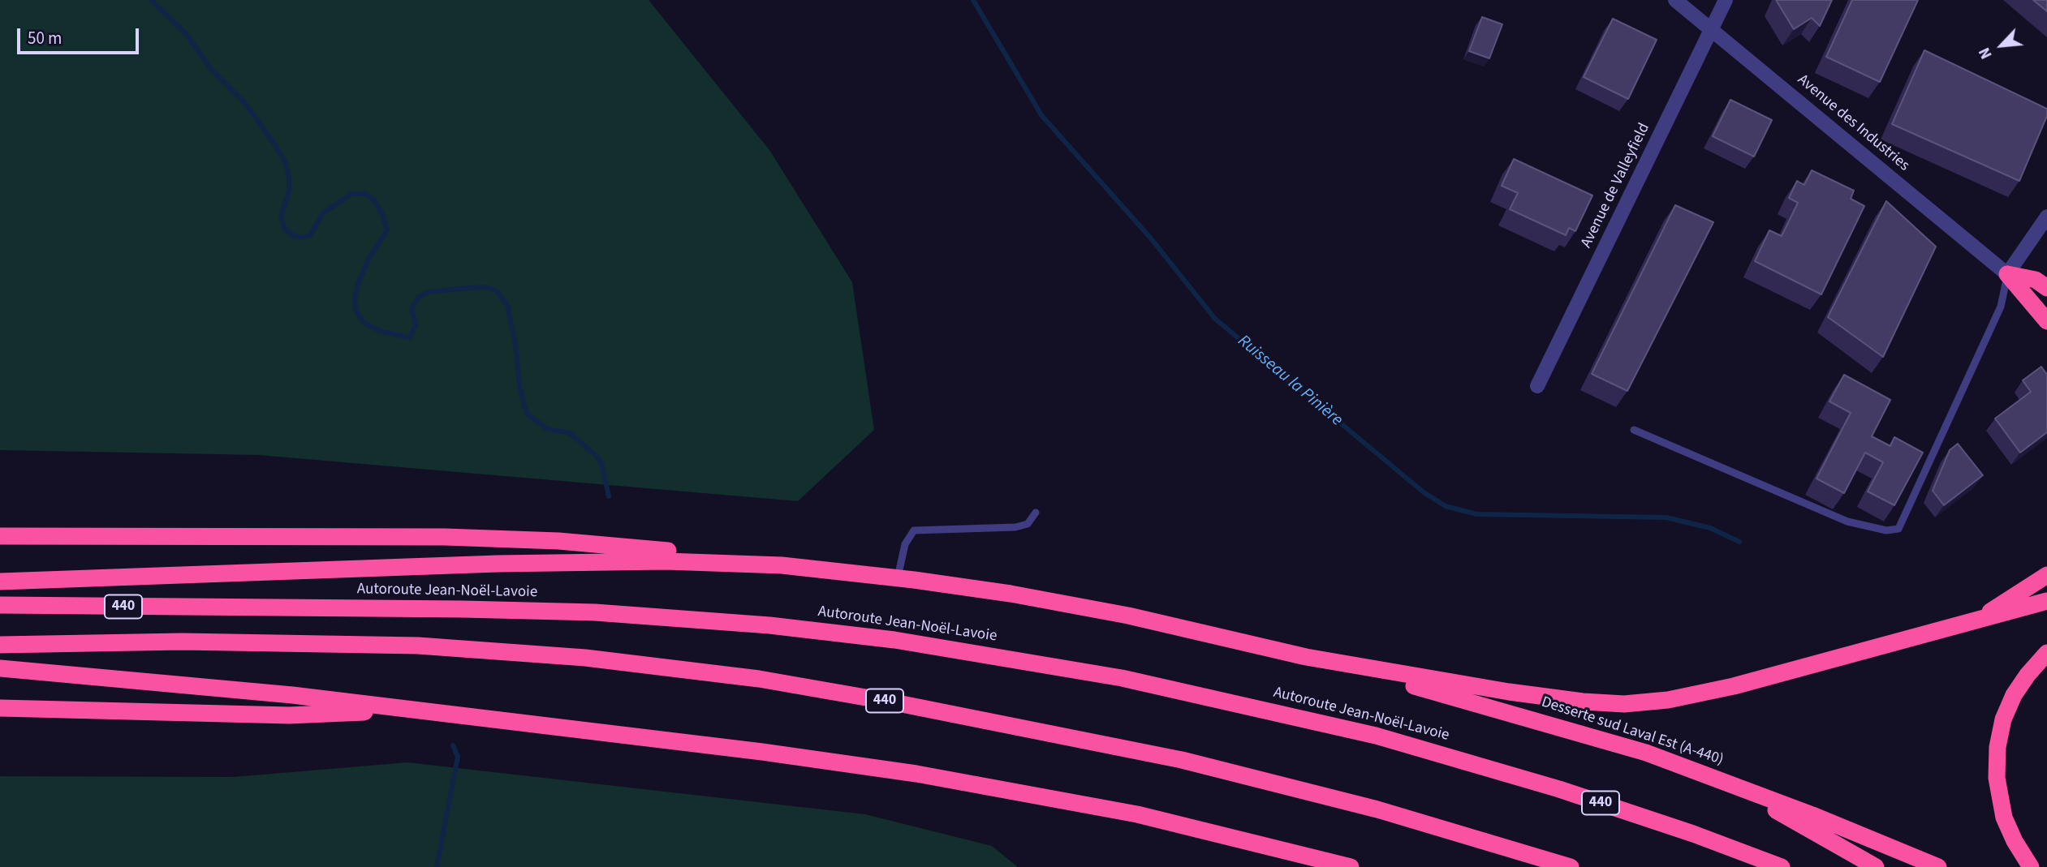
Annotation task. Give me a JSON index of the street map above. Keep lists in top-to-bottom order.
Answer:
{
  "streets": {
    "highway": ["Autoroute Jean-Noël-Lavoie", "440", "Desserte sud Laval Est (A-440)"],
    "street": ["Avenue des Industries", "Avenue de Valleyfield"]
  },
  "crossings": [
    ["Avenue des Industries", "Avenue de Valleyfield"]
  ],
  "water": ["Ruisseau la Pinière"],
  "scale_bar": "50 m",
  "north": "bottom left"
}
